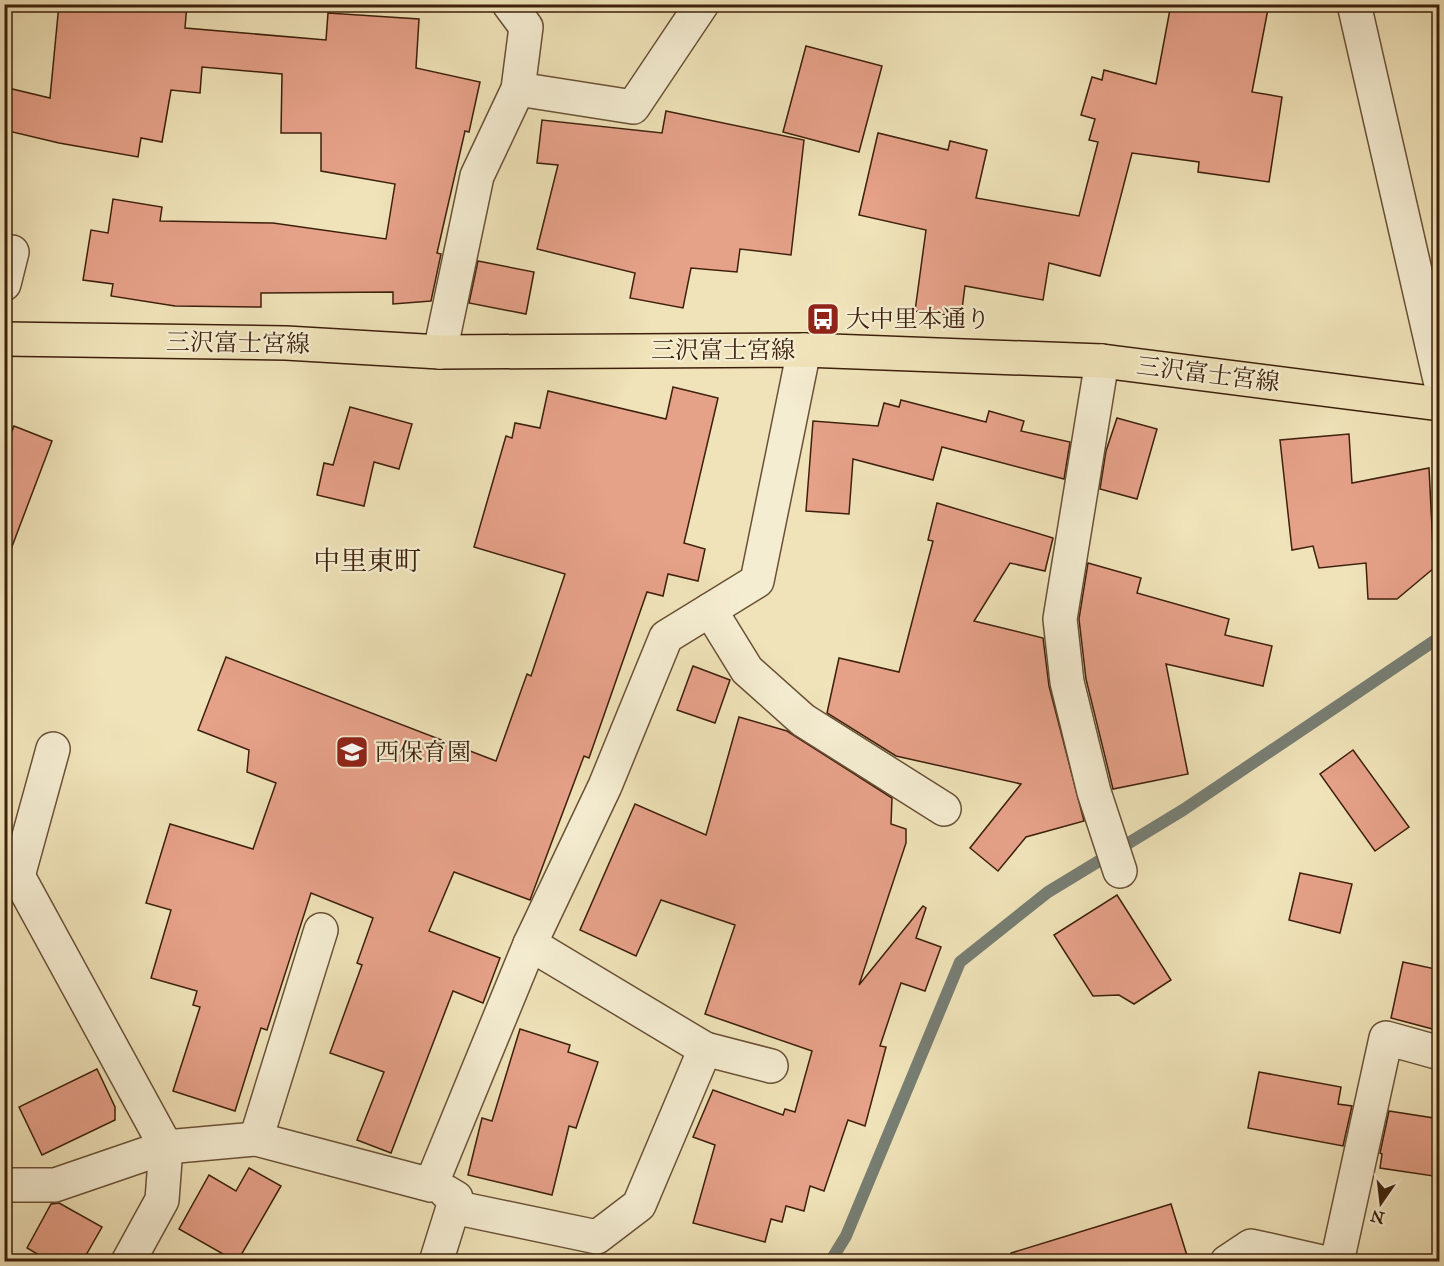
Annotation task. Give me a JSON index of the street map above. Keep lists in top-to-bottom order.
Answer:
{
  "streets": {
    "main road": ["三沢富士宮線"]
  },
  "districts": ["中里東町"],
  "places": {
    "bus stop": ["大中里本通り"],
    "school or university": ["西保育園"]
  },
  "north": "bottom"
}
